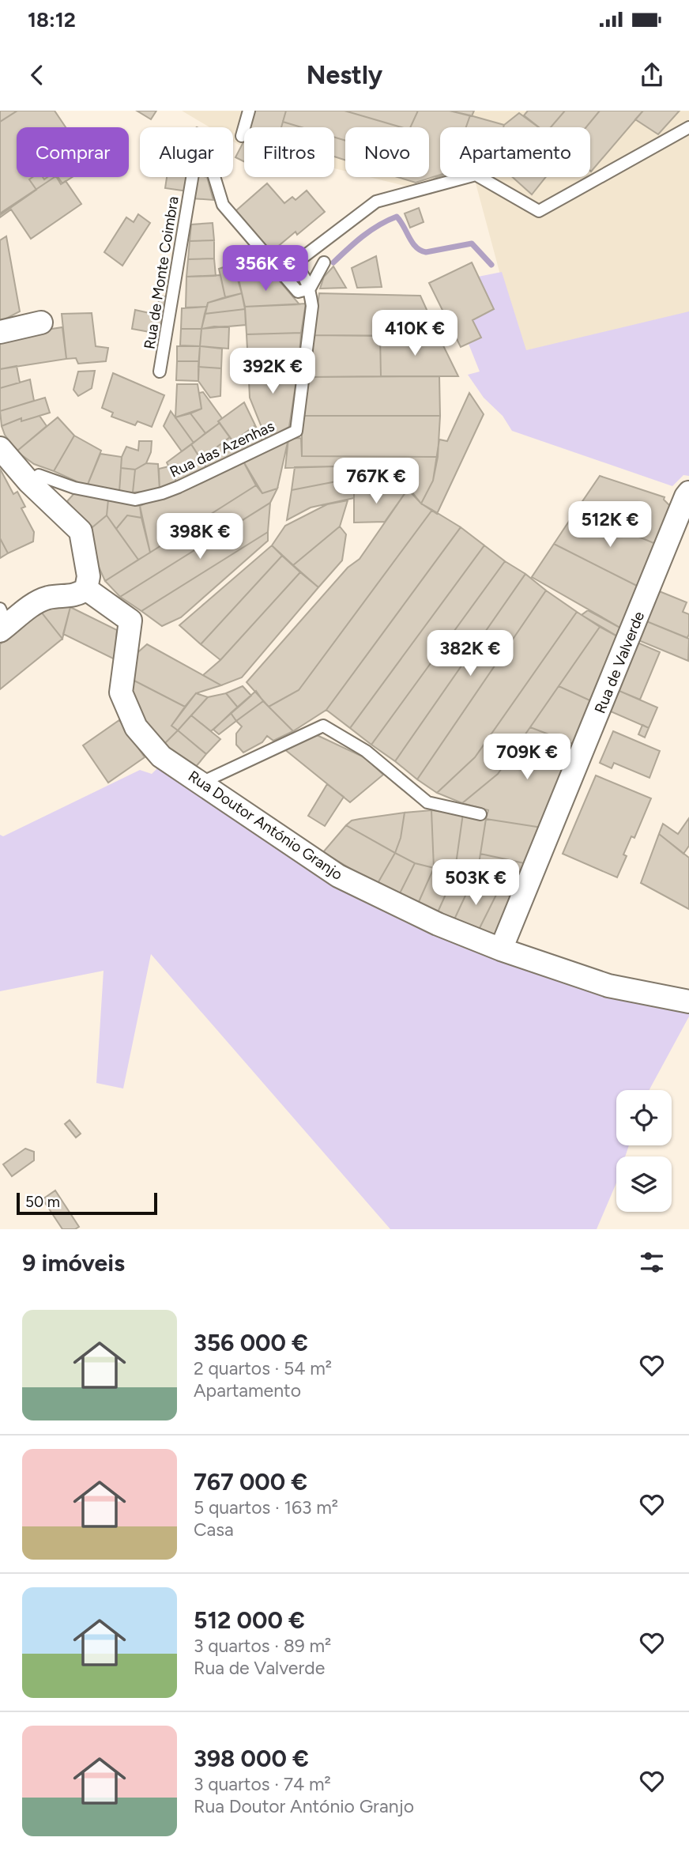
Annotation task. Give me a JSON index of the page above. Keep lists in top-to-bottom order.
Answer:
{
  "streets": {
    "street": ["Rua de Valverde", "Rua Doutor António Granjo"],
    "lane": ["Rua de Monte Coimbra", "Rua das Azenhas"]
  },
  "crossings": [
    ["Rua de Monte Coimbra", "Rua das Azenhas"],
    ["Rua de Valverde", "Rua Doutor António Granjo"]
  ],
  "scale_bar": "50 m",
  "page": {
    "status": "18:12",
    "header": "Nestly",
    "chip": [
      "Comprar",
      "Alugar",
      "Filtros",
      "Novo",
      "Apartamento"
    ],
    "price": [
      "356K €",
      "410K €",
      "392K €",
      "767K €",
      "512K €",
      "398K €",
      "382K €",
      "709K €",
      "503K €"
    ],
    "scale": "50 m",
    "heading": "9 imóveis",
    "list": [
      {
        "name": "356 000 €",
        "note": "2 quartos · 54 m² · Apartamento"
      },
      {
        "name": "767 000 €",
        "note": "5 quartos · 163 m² · Casa"
      },
      {
        "name": "512 000 €",
        "note": "3 quartos · 89 m² · Rua de Valverde"
      },
      {
        "name": "398 000 €",
        "note": "3 quartos · 74 m² · Rua Doutor António Granjo"
      }
    ]
  }
}
